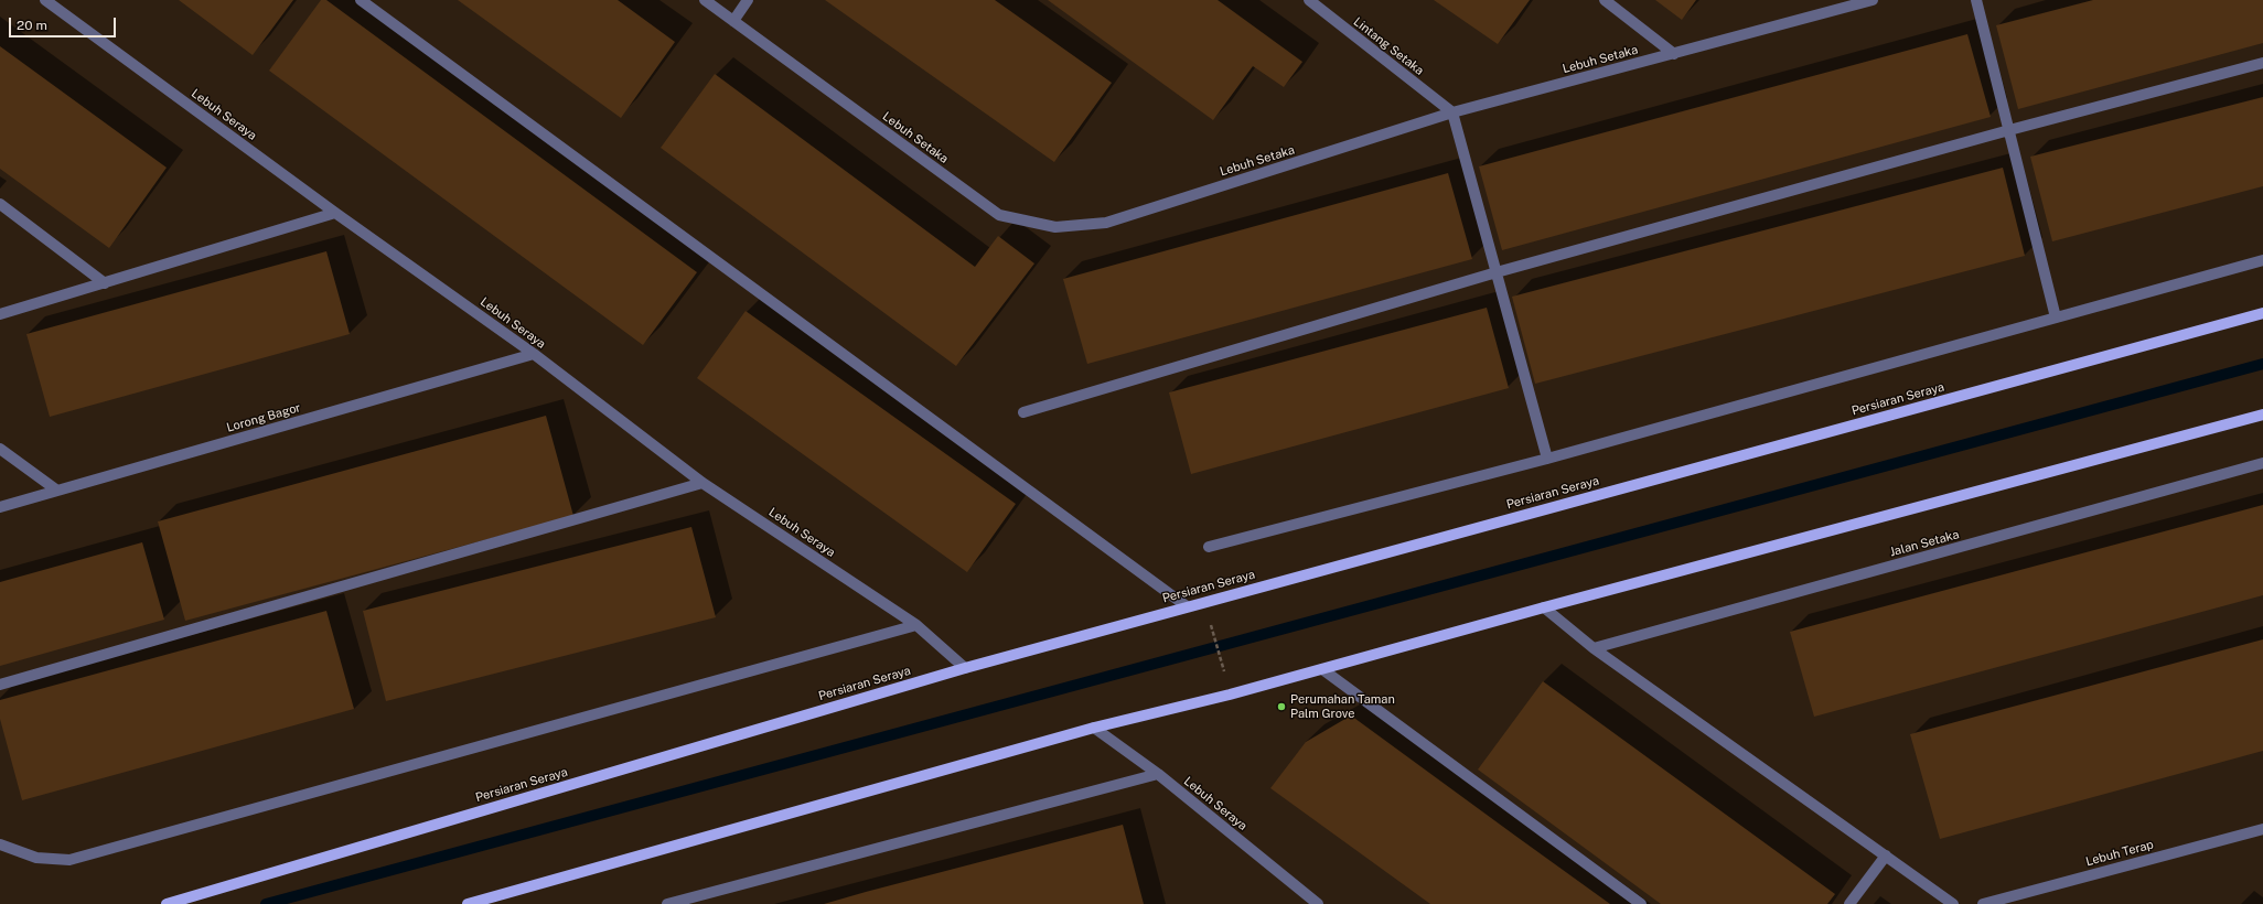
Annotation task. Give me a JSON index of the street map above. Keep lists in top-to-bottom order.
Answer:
{
  "streets": {
    "main road": ["Persiaran Seraya"],
    "street": [
      "Lintang Setaka",
      "Lebuh Setaka",
      "Lebuh Seraya",
      "Lorong Bagor",
      "Jalan Setaka",
      "Lebuh Terap"
    ]
  },
  "crossings": [
    ["Lintang Setaka", "Lebuh Setaka"],
    ["Lebuh Seraya", "Persiaran Seraya"],
    ["Lebuh Seraya", "Lorong Bagor"]
  ],
  "places": ["Perumahan Taman Palm Grove"],
  "scale_bar": "20 m"
}
